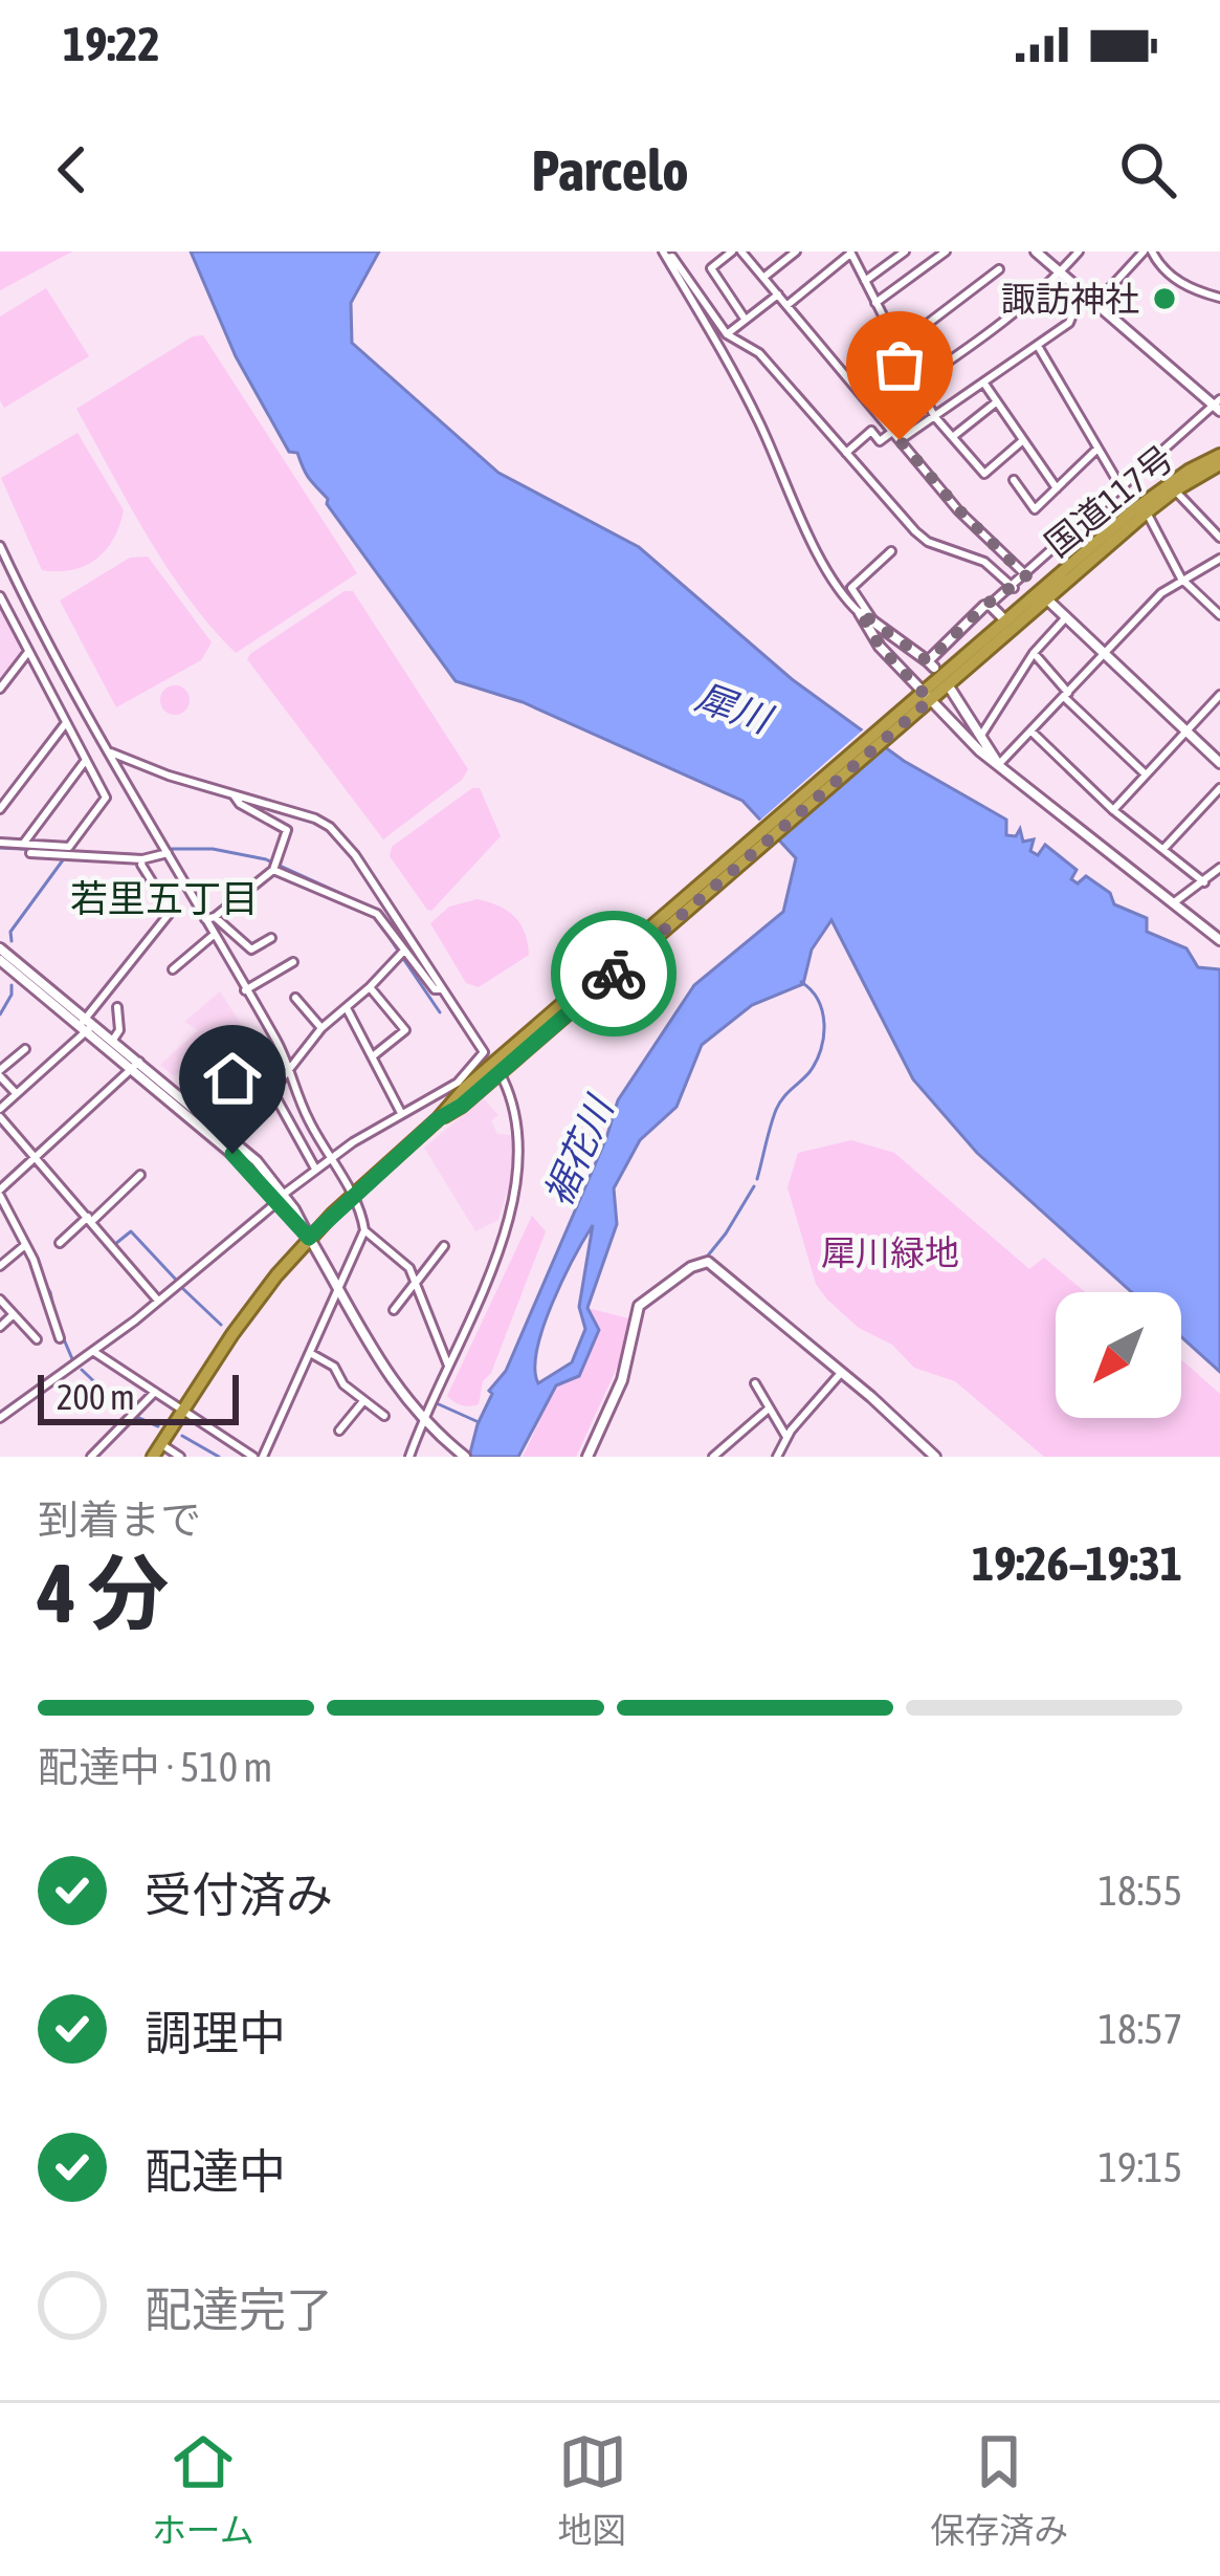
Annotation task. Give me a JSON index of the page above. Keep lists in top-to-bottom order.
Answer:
{
  "streets": {
    "highway": ["国道117号"]
  },
  "districts": ["若里五丁目"],
  "water": ["犀川", "裾花川"],
  "parks": ["犀川緑地"],
  "places": ["諏訪神社"],
  "scale_bar": "200 m",
  "north": "bottom left",
  "page": {
    "status": "19:22",
    "header": "Parcelo",
    "scale": "200 m",
    "heading": ["4 分", "到着まで", "19:26–19:31"],
    "bar": "配達中 · 510 m",
    "list": [
      ["受付済み", "18:55"],
      ["調理中", "18:57"],
      ["配達中", "19:15"],
      "配達完了"
    ],
    "tabs": ["ホーム", "地図", "保存済み"]
  }
}
